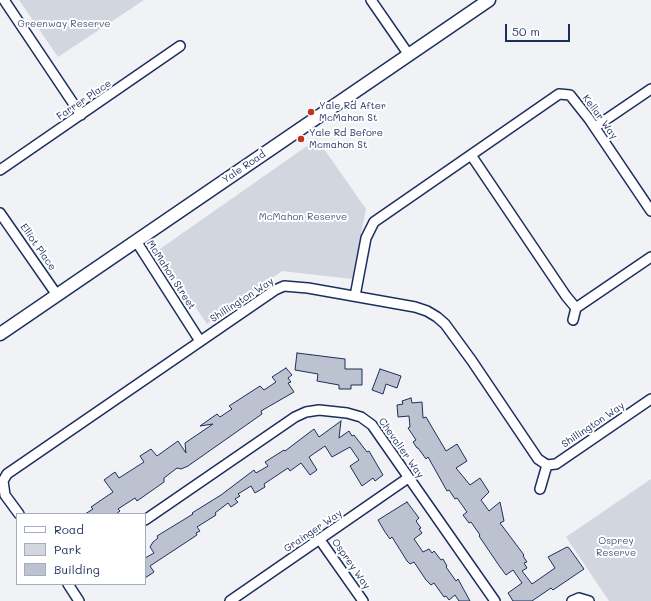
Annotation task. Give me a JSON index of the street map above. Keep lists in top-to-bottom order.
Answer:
{
  "streets": {
    "main road": ["Yale Road"],
    "street": [
      "Farrer Place",
      "Kellar Way",
      "Elliot Place",
      "McMahon Street",
      "Shillington Way",
      "Chevalier Way",
      "Grainger Way",
      "Osprey Way"
    ]
  },
  "crossings": [
    ["Kellar Way", "Shillington Way"],
    ["Yale Road", "Elliot Place"],
    ["Yale Road", "McMahon Street"],
    ["McMahon Street", "Shillington Way"],
    ["Chevalier Way", "Grainger Way"],
    ["Grainger Way", "Osprey Way"]
  ],
  "parks": ["Greenway Reserve", "McMahon Reserve", "Osprey Reserve"],
  "places": ["Yale Rd After McMahon St", "Yale Rd Before Mcmahon St"],
  "legend": ["Road", "Park", "Building"],
  "scale_bar": "50 m"
}
